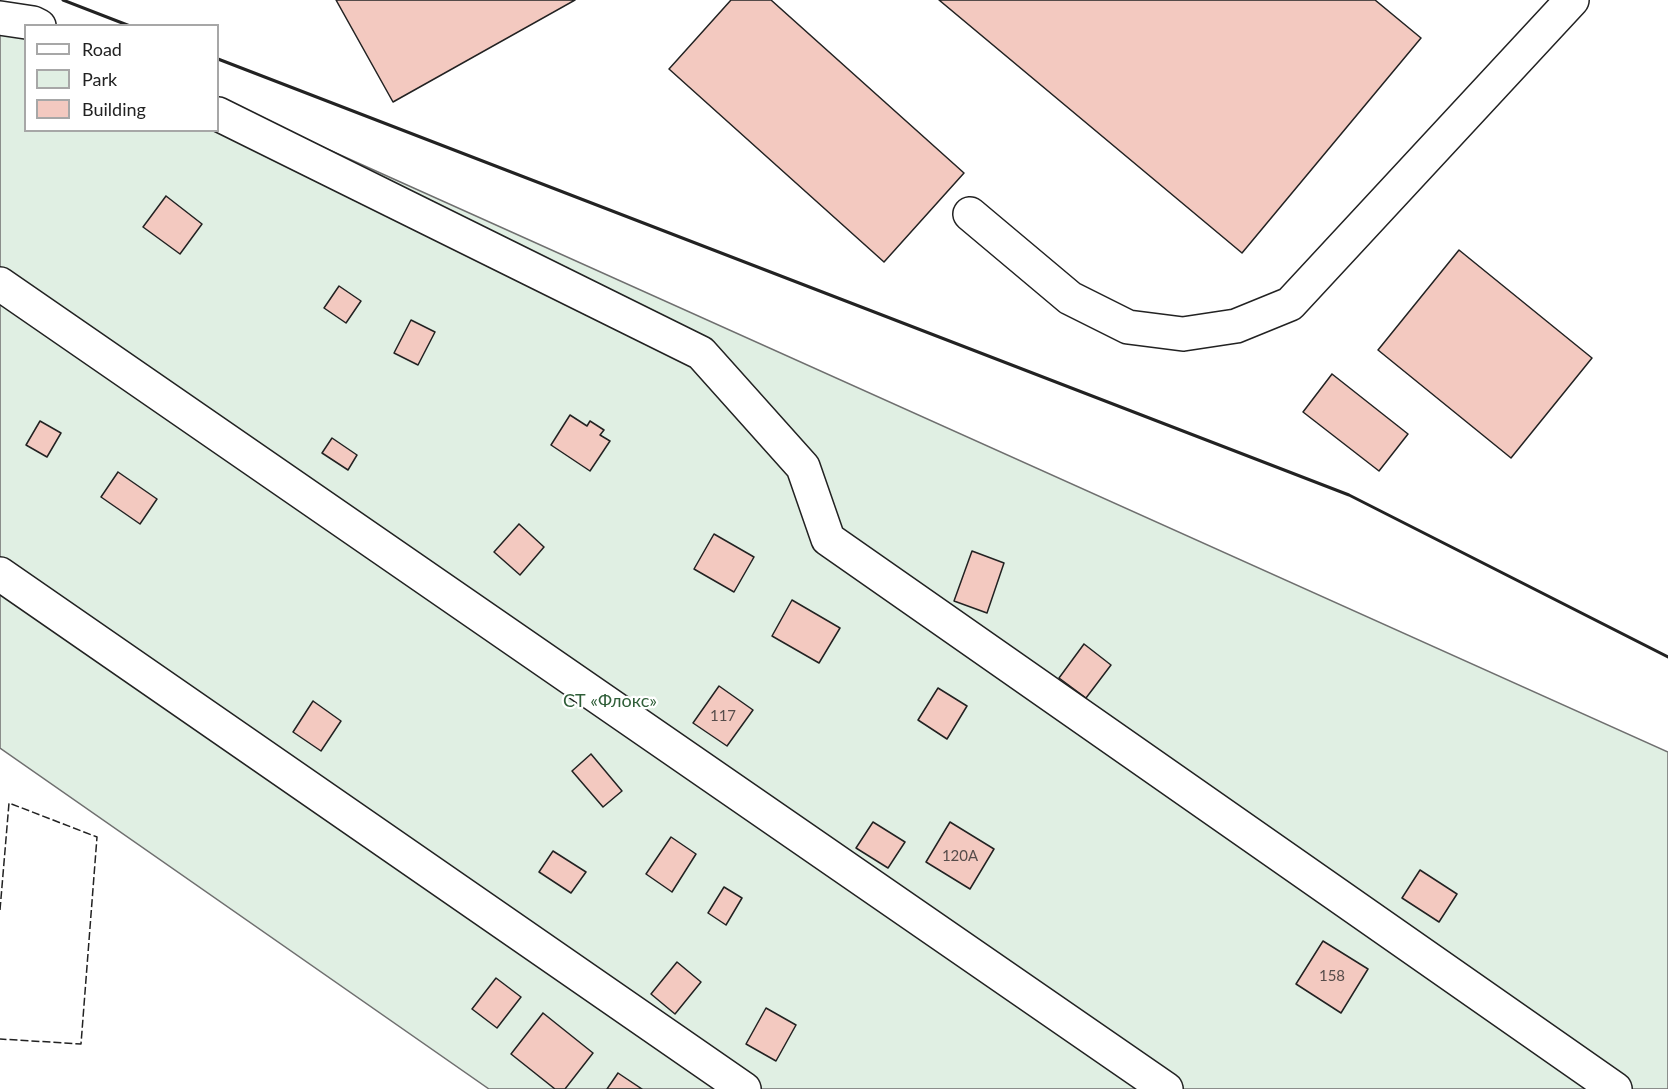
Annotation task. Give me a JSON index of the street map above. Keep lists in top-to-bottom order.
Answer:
{
  "parks": ["СТ «Флокс»"],
  "house_numbers": ["117", "120А", "158"],
  "legend": ["Road", "Park", "Building"]
}
